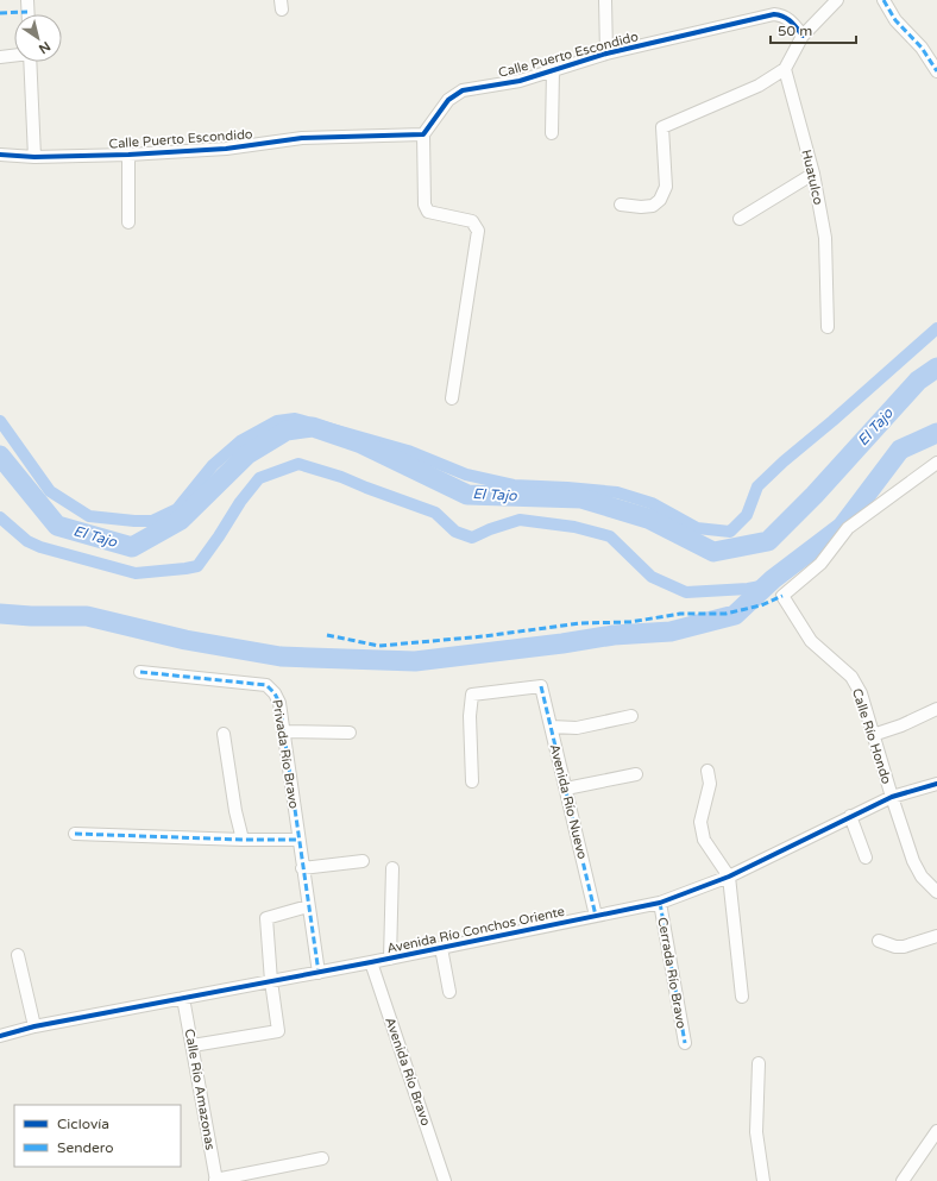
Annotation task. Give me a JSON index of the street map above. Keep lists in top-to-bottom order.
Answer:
{
  "streets": {
    "street": [
      "Calle Puerto Escondido",
      "Huatulco",
      "Calle Río Hondo",
      "Privada Río Bravo",
      "Avenida Río Nuevo",
      "Avenida Río Conchos Oriente",
      "Cerrada Río Bravo",
      "Avenida Río Bravo",
      "Calle Río Amazonas"
    ]
  },
  "crossings": [
    ["Calle Río Hondo", "Avenida Río Conchos Oriente"],
    ["Privada Río Bravo", "Avenida Río Conchos Oriente"],
    ["Avenida Río Nuevo", "Avenida Río Conchos Oriente"],
    ["Avenida Río Conchos Oriente", "Cerrada Río Bravo"],
    ["Avenida Río Conchos Oriente", "Avenida Río Bravo"],
    ["Avenida Río Conchos Oriente", "Calle Río Amazonas"]
  ],
  "water": ["El Tajo"],
  "legend": ["Ciclovía", "Sendero"],
  "scale_bar": "50 m",
  "north": "bottom right"
}
